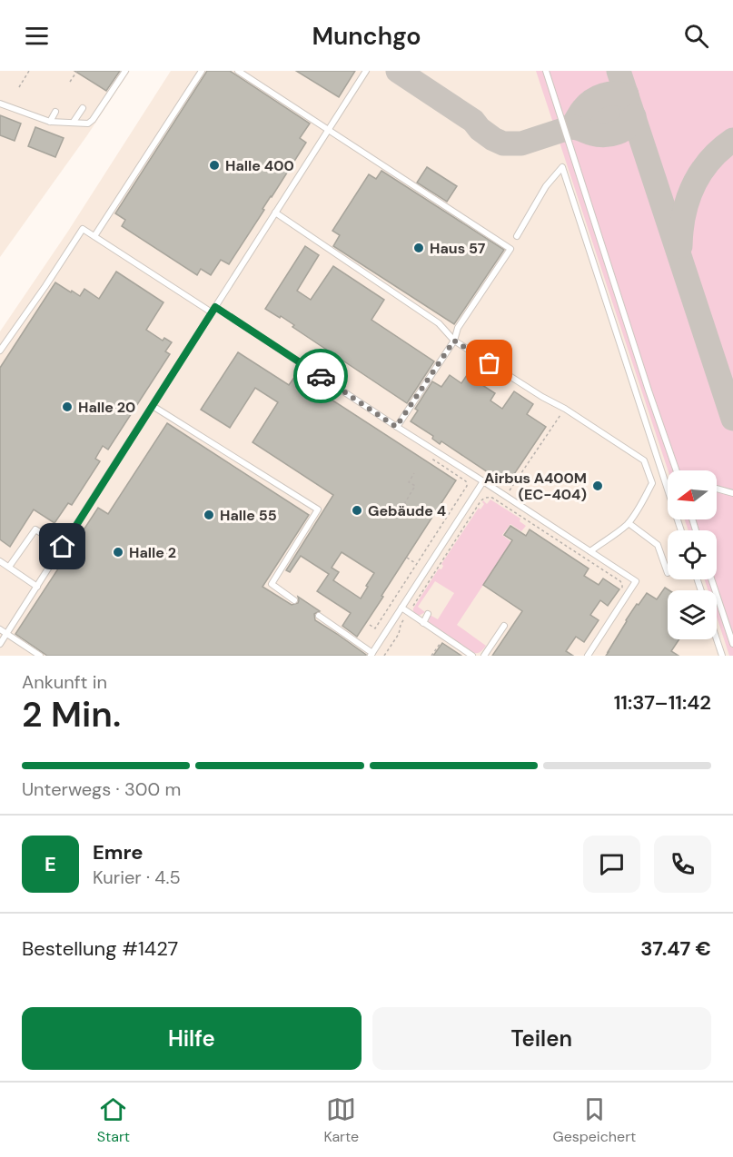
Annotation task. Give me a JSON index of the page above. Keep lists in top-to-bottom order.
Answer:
{
  "places": [
    "Halle 400",
    "Haus 57",
    "Halle 20",
    "Airbus A400M (EC-404)",
    "Gebäude 4",
    "Halle 55",
    "Halle 2"
  ],
  "north": "left",
  "page": {
    "header": "Munchgo",
    "heading": ["2 Min.", "Ankunft in", "11:37–11:42"],
    "panel": [
      "Emre",
      "Kurier · 4.5",
      "Bestellung #1427",
      "37.47 €"
    ],
    "bar": "Unterwegs · 300 m",
    "round": "E",
    "buttons": ["Hilfe", "Teilen"],
    "tabs": ["Start", "Karte", "Gespeichert"]
  }
}
